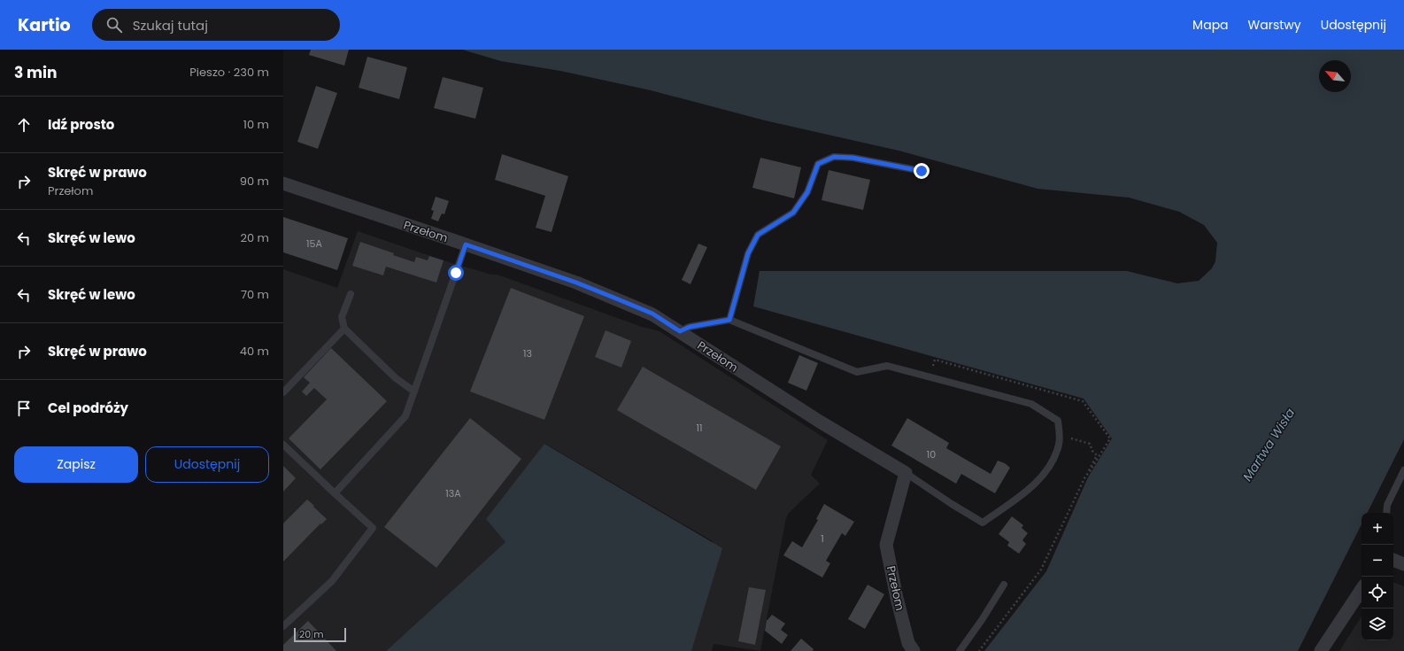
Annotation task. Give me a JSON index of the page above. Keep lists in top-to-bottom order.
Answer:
{
  "streets": {
    "street": ["Przełom"]
  },
  "water": ["Martwa Wisła"],
  "house_numbers": [
    "15A",
    "13",
    "11",
    "10",
    "13A",
    "1"
  ],
  "scale_bar": "20 m",
  "north": "top left",
  "page": {
    "header": "Kartio",
    "search": "Szukaj tutaj",
    "nav": ["Mapa", "Warstwy", "Udostępnij"],
    "heading": ["3 min", "Pieszo · 230 m"],
    "list": [
      ["Idź prosto", "10 m"],
      ["Skręć w prawo", "Przełom", "90 m"],
      ["Skręć w lewo", "20 m"],
      ["Skręć w lewo", "70 m"],
      ["Skręć w prawo", "40 m"],
      "Cel podróży"
    ],
    "buttons": ["Zapisz", "Udostępnij"],
    "map_buttons": ["+", "−"],
    "scale": "20 m"
  }
}
